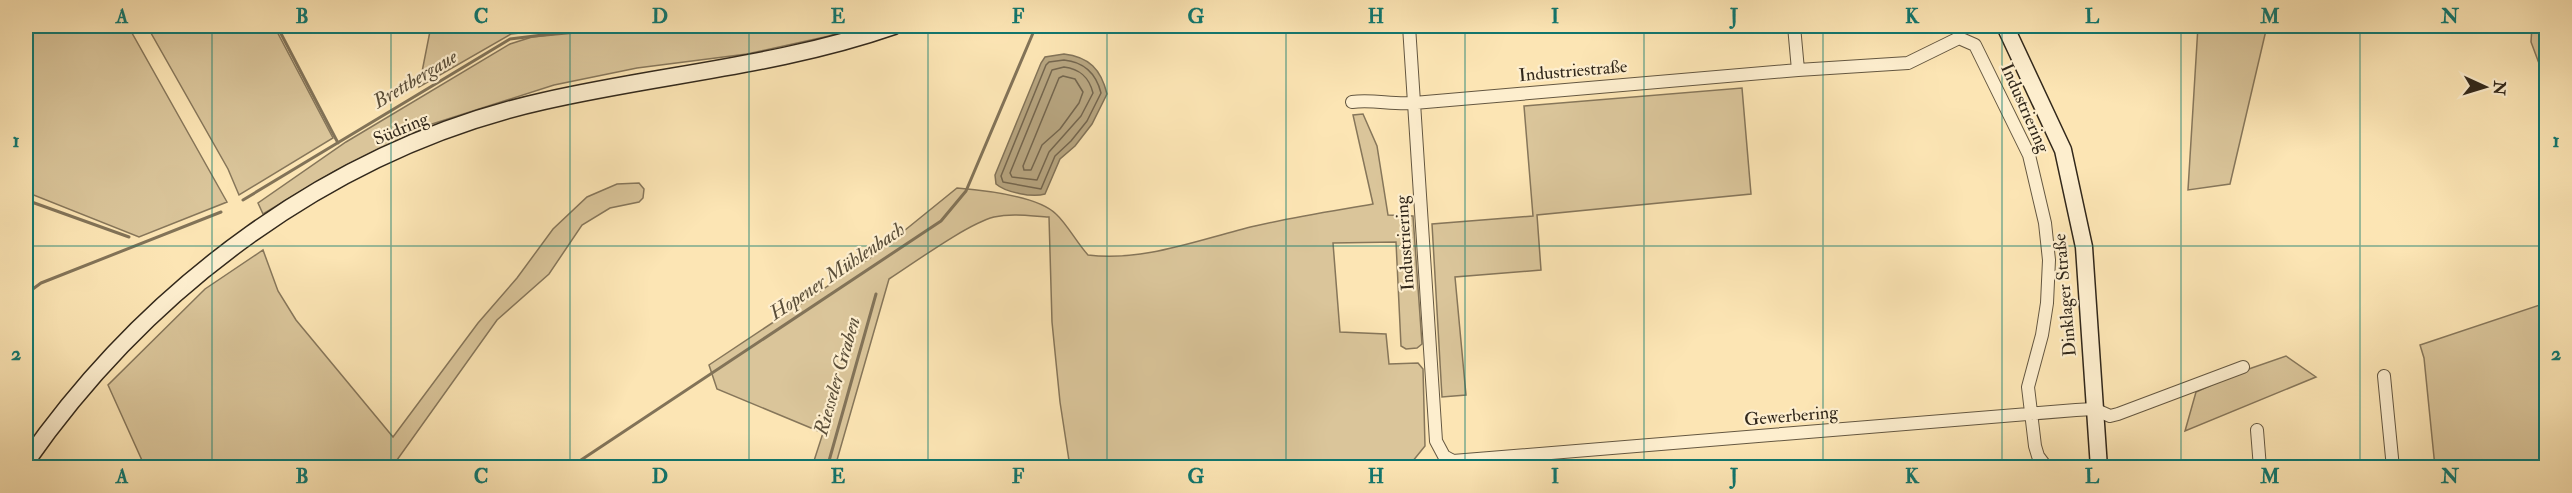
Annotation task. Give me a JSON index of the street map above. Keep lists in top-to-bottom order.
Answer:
{
  "streets": {
    "main road": ["Südring", "Dinklager Straße"],
    "street": ["Industriestraße", "Industriering", "Gewerbering"]
  },
  "crossings": [
    ["Industriestraße", "Industriering"],
    ["Industriering", "Gewerbering"],
    ["Dinklager Straße", "Gewerbering"]
  ],
  "water": ["Brettbergaue", "Hopener Mühlenbach", "Riesseler Graben"],
  "north": "right",
  "grid": {
    "columns": [
      "A",
      "B",
      "C",
      "D",
      "E",
      "F",
      "G",
      "H",
      "I",
      "J",
      "K",
      "L",
      "M",
      "N"
    ],
    "rows": ["1", "2"]
  }
}
